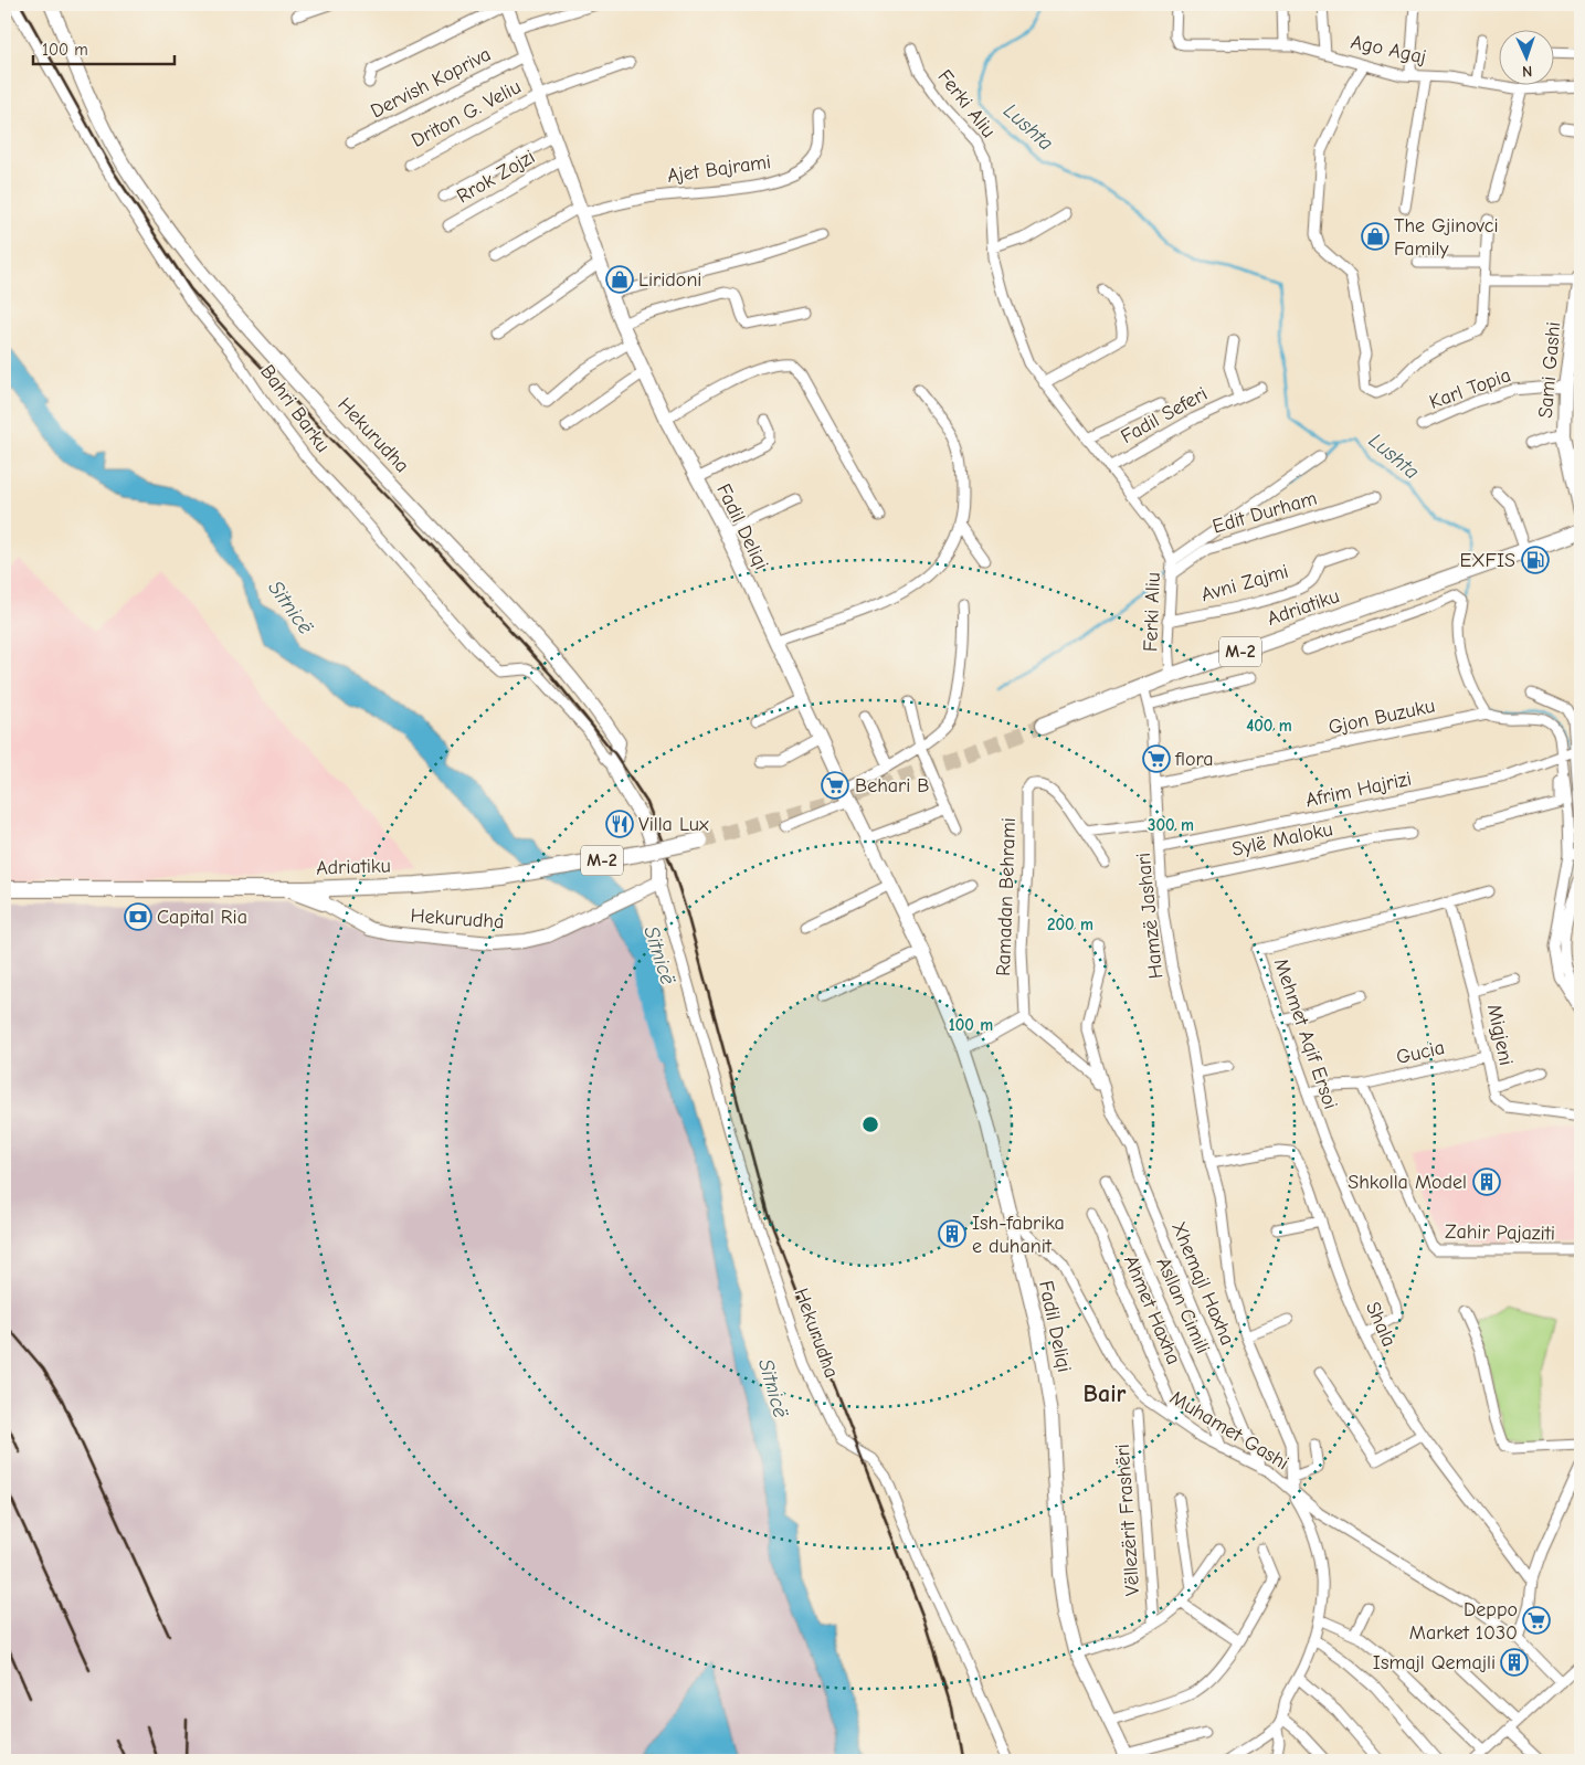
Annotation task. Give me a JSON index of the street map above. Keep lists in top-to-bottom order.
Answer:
{
  "streets": {
    "main road": ["Adriatiku", "M-2"],
    "street": [
      "Ago Agaj",
      "Dervish Kopriva",
      "Ferki Aliu",
      "Driton G. Veliu",
      "Ajet Bajrami",
      "Rrok Zojzi",
      "Sami Gashi",
      "Karl Topia",
      "Bahri Barku",
      "Fadil Seferi",
      "Hekurudha",
      "Edit Durham",
      "Fadil Deliqi",
      "Avni Zajmi",
      "Gjon Buzuku",
      "Afrim Hajrizi",
      "Sylë Maloku",
      "Ramadan Behrami",
      "Hamzë Jashari",
      "Mehmet Aqif Ersoi",
      "Migjeni",
      "Gucia",
      "Zahir Pajaziti",
      "Xhemajl Haxha",
      "Asllan Cimili",
      "Ahmet Haxha",
      "Shala",
      "Muhamet Gashi",
      "Vëllezërit Frashëri"
    ]
  },
  "crossings": [
    ["Dervish Kopriva", "Fadil Deliqi"],
    ["Ferki Aliu", "Fadil Seferi"],
    ["Ferki Aliu", "Edit Durham"],
    ["Ferki Aliu", "Avni Zajmi"],
    ["Ferki Aliu", "Adriatiku"],
    ["Driton G. Veliu", "Fadil Deliqi"],
    ["Ajet Bajrami", "Fadil Deliqi"],
    ["Rrok Zojzi", "Fadil Deliqi"],
    ["Sami Gashi", "Karl Topia"],
    ["Bahri Barku", "Hekurudha"],
    ["Hekurudha", "Adriatiku"],
    ["Fadil Deliqi", "Muhamet Gashi"],
    ["Fadil Deliqi", "Vëllezërit Frashëri"],
    ["Adriatiku", "Hamzë Jashari"],
    ["Gjon Buzuku", "Hamzë Jashari"],
    ["Afrim Hajrizi", "Hamzë Jashari"],
    ["Sylë Maloku", "Hamzë Jashari"],
    ["Ramadan Behrami", "Xhemajl Haxha"],
    ["Hamzë Jashari", "Shala"],
    ["Hamzë Jashari", "Muhamet Gashi"],
    ["Mehmet Aqif Ersoi", "Migjeni"],
    ["Mehmet Aqif Ersoi", "Gucia"],
    ["Mehmet Aqif Ersoi", "Shala"],
    ["Migjeni", "Gucia"],
    ["Gucia", "Zahir Pajaziti"],
    ["Xhemajl Haxha", "Muhamet Gashi"],
    ["Asllan Cimili", "Muhamet Gashi"],
    ["Ahmet Haxha", "Muhamet Gashi"]
  ],
  "districts": ["Bair"],
  "water": ["Lushta", "Sitnicë"],
  "places": {
    "shop": ["The Gjinovci Family", "Liridoni"],
    "fuel station": ["EXFIS"],
    "supermarket": ["flora", "Behari B", "Deppo Market 1030"],
    "restaurant": ["Villa Lux"],
    "bank": ["Capital Ria"],
    "building": ["Shkolla Model", "Ish-fabrika e duhanit", "Ismajl Qemajli"]
  },
  "scale_bar": "100 m",
  "north": "bottom",
  "rings": [
    "400 m",
    "300 m",
    "200 m",
    "100 m"
  ]
}
